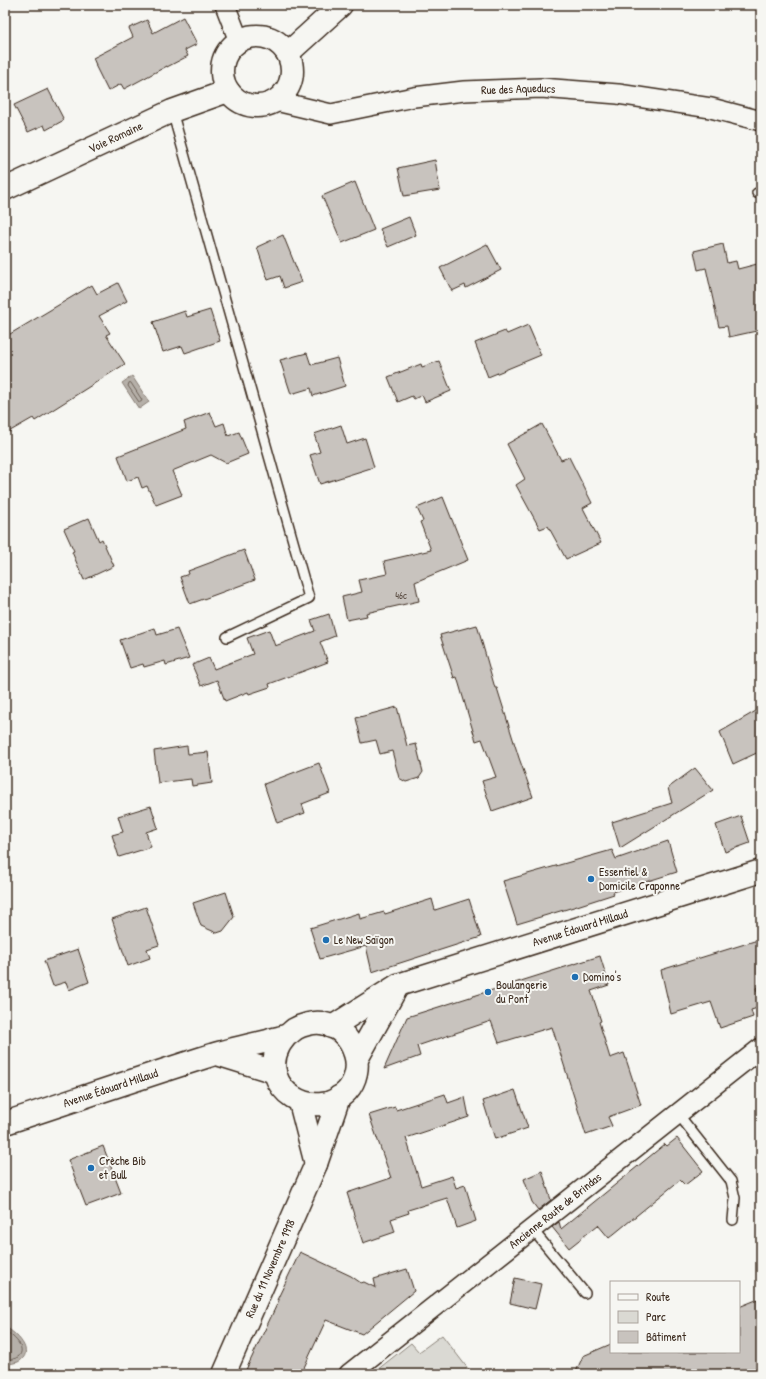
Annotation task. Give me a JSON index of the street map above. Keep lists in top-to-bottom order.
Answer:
{
  "streets": {
    "main road": ["Voie Romaine", "Avenue Édouard Millaud", "Rue du 11 Novembre 1918"],
    "street": ["Rue des Aqueducs", "Ancienne Route de Brindas"]
  },
  "crossings": [
    ["Rue des Aqueducs", "Voie Romaine"],
    ["Avenue Édouard Millaud", "Rue du 11 Novembre 1918"]
  ],
  "places": [
    "Essentiel & Domicile Craponne",
    "Le New Saïgon",
    "Domino's",
    "Boulangerie du Pont",
    "Crèche Bib et Bull"
  ],
  "house_numbers": ["46c"],
  "legend": ["Route", "Parc", "Bâtiment"]
}
